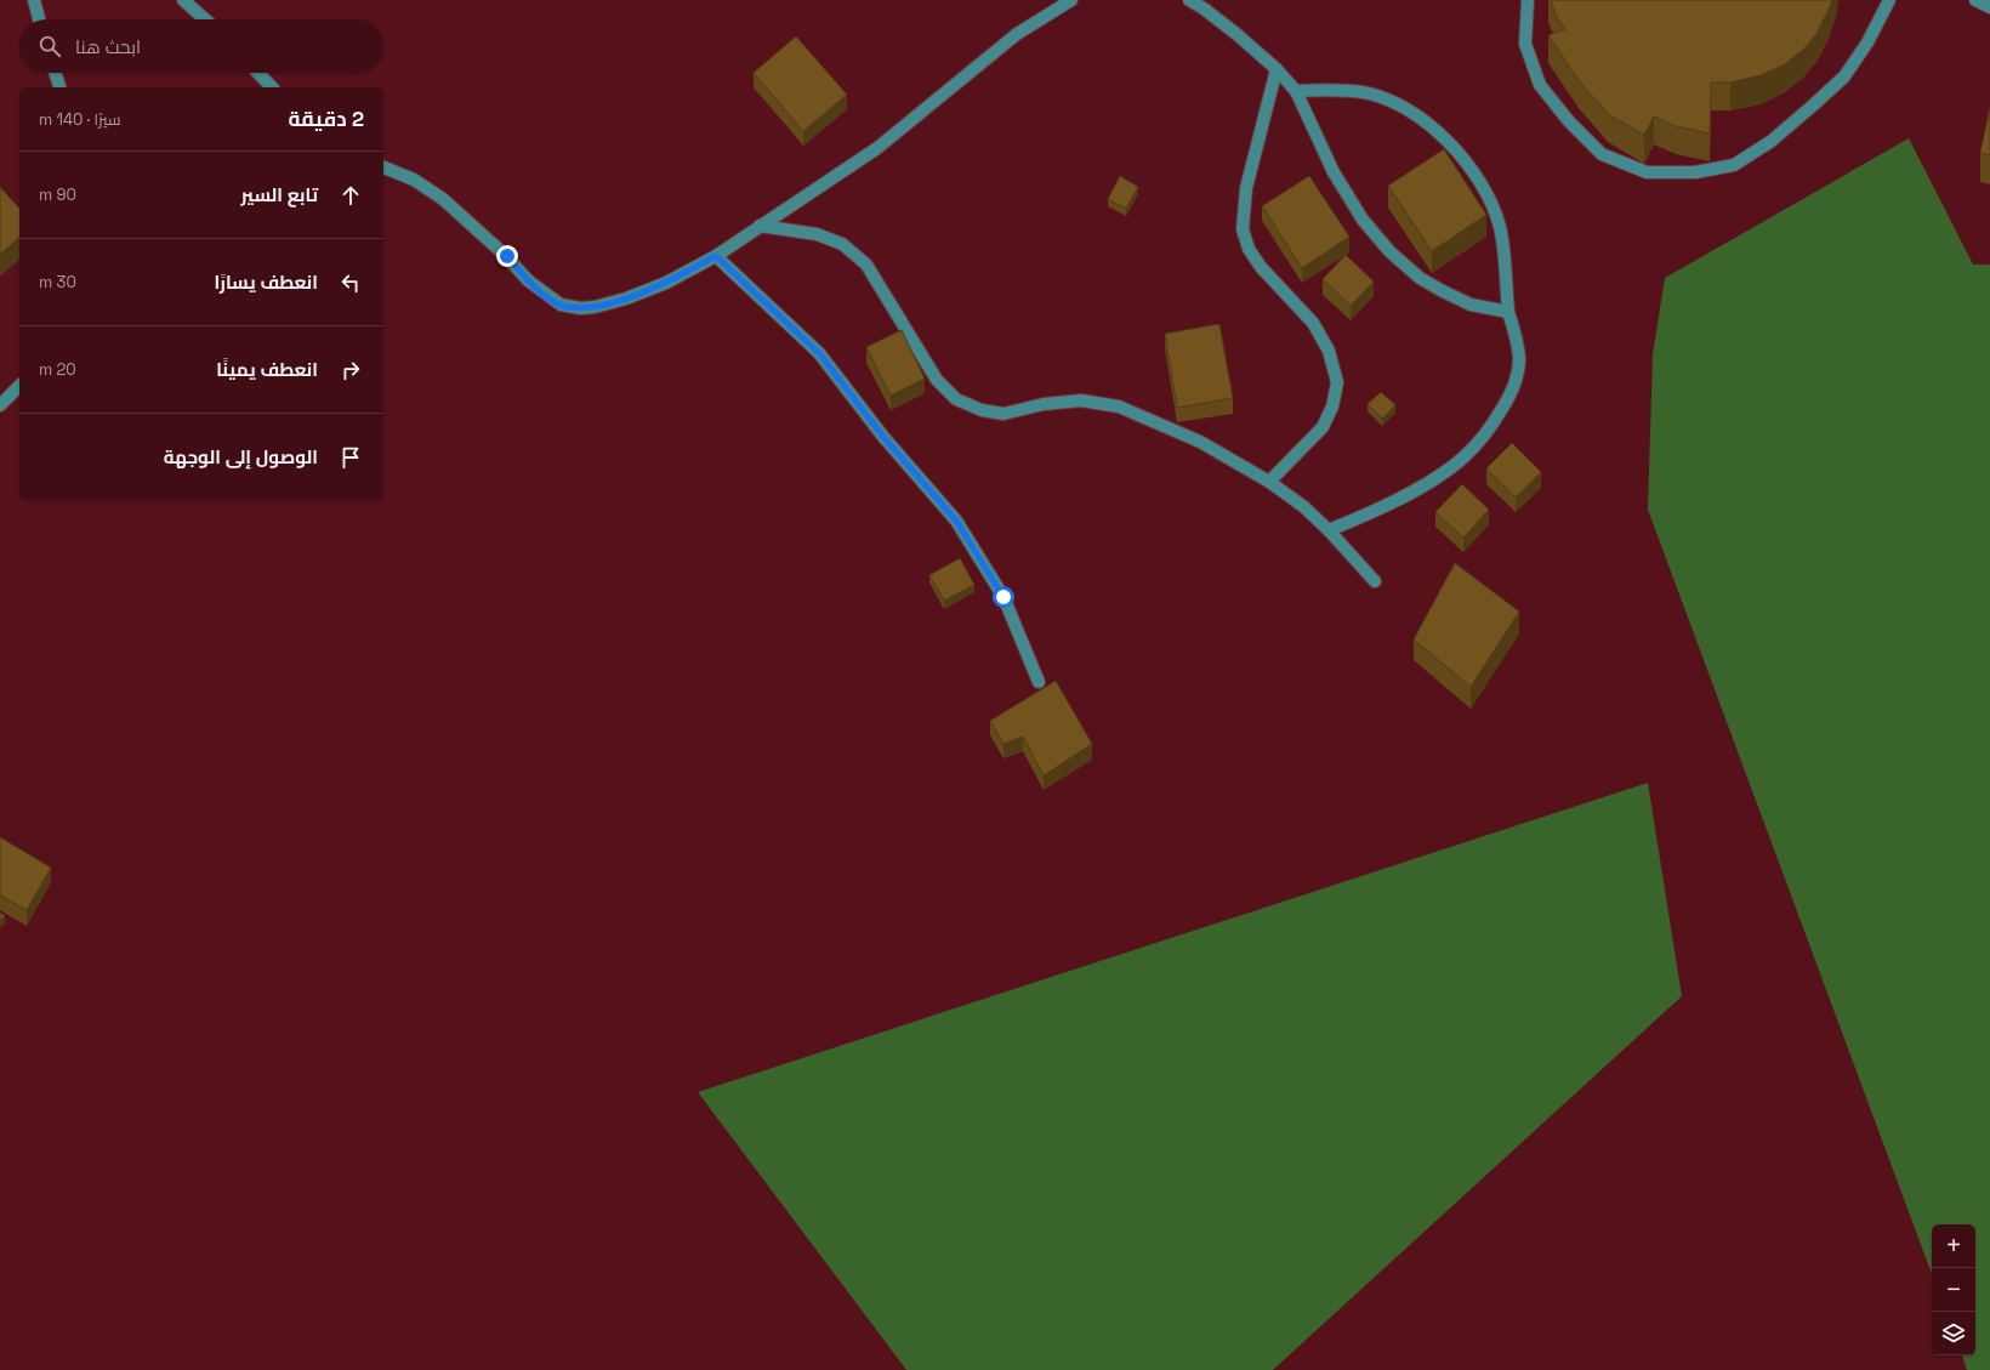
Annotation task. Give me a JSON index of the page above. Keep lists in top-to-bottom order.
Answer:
{
  "page": {
    "search": "ابحث هنا",
    "heading": ["2 دقيقة", "سيرًا · 140 m"],
    "list": [
      ["تابع السير", "90 m"],
      ["انعطف يسارًا", "30 m"],
      ["انعطف يمينًا", "20 m"],
      "الوصول إلى الوجهة"
    ],
    "map_buttons": ["+", "−"]
  }
}
